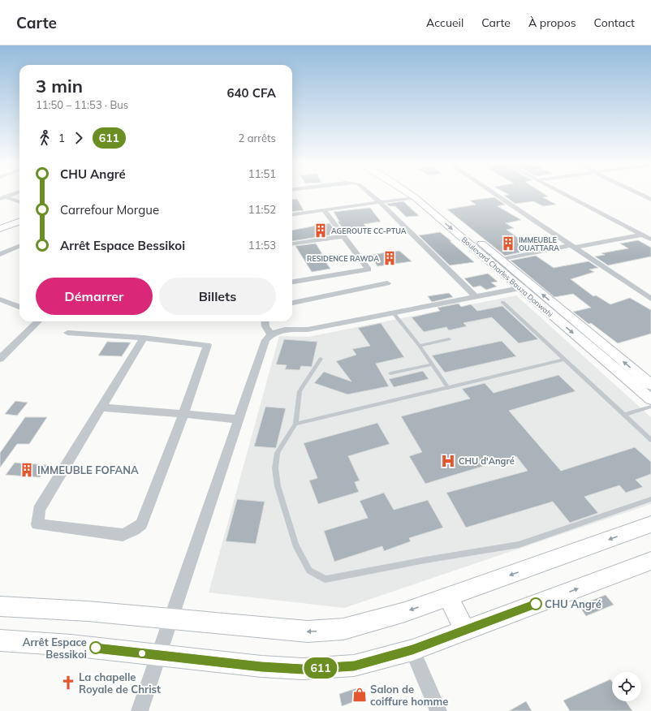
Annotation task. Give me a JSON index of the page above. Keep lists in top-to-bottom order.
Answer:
{
  "streets": {
    "main road": ["Boulevard Charles Bauza Donwahi"]
  },
  "places": {
    "building": [
      "AGEROUTE CC-PTUA",
      "IMMEUBLE OUATTARA",
      "RESIDENCE RAWDA",
      "IMMEUBLE FOFANA"
    ],
    "hospital": ["CHU d'Angré"],
    "other": ["CHU Angré", "Arrêt Espace Bessikoi"],
    "church": ["La chapelle Royale de Christ"],
    "shop": ["Salon de coiffure homme"]
  },
  "lines": ["bus line 611"],
  "page": {
    "header": "Carte",
    "nav": [
      "Accueil",
      "Carte",
      "À propos",
      "Contact"
    ],
    "on_map": "611",
    "heading": ["3 min", "11:50 – 11:53 · Bus", "640 CFA"],
    "legs": ["1", "611", "2 arrêts"],
    "list": [
      {
        "name": "CHU Angré",
        "value": "11:51"
      },
      {
        "name": "Carrefour Morgue",
        "value": "11:52"
      },
      {
        "name": "Arrêt Espace Bessikoi",
        "value": "11:53"
      }
    ],
    "buttons": ["Démarrer", "Billets"]
  }
}
